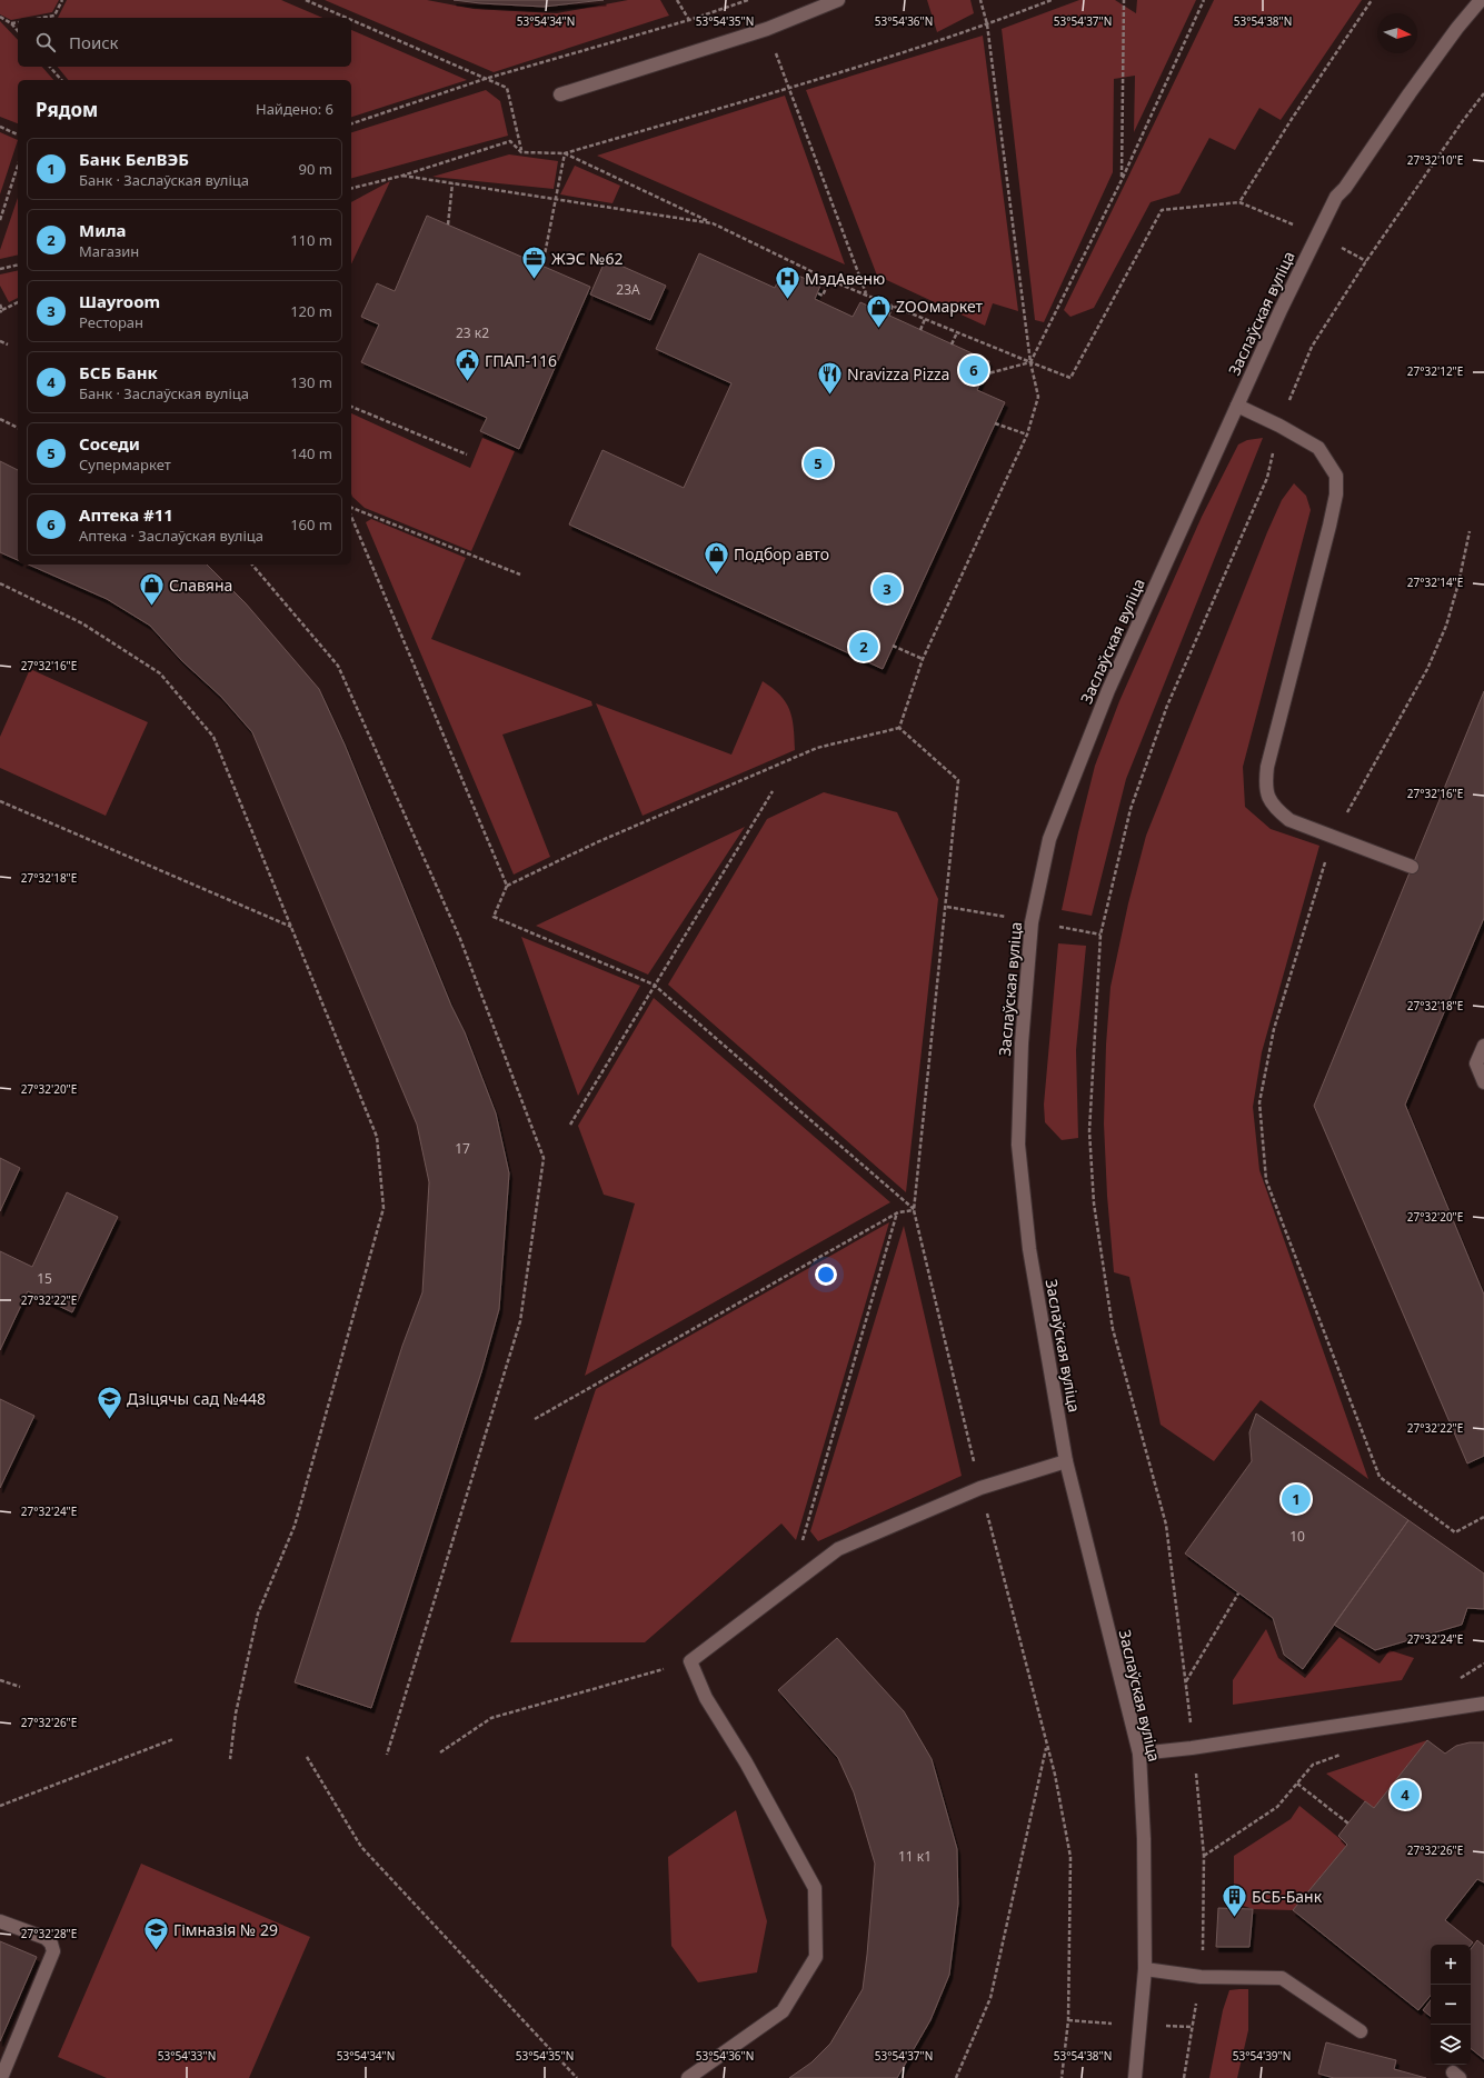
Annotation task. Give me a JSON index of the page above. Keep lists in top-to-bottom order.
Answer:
{
  "streets": {
    "main road": ["Заслаўская вуліца"]
  },
  "places": {
    "office": ["ЖЭС №62"],
    "hospital": ["МэдАвеню"],
    "shop": ["ZOOмаркет", "Подбор авто", "Славяна"],
    "public building": ["ГПАП-116"],
    "restaurant": ["Nravizza Pizza"],
    "school or university": ["Дзіцячы сад №448", "Гімназія № 29"],
    "building": ["БСБ-Банк"]
  },
  "house_numbers": [
    "23А",
    "23 к2",
    "17",
    "15",
    "10",
    "11 к1"
  ],
  "north": "right",
  "page": {
    "search": "Поиск",
    "heading": ["Рядом", "Найдено: 6"],
    "list": [
      {
        "mark": "1",
        "name": "Банк БелВЭБ",
        "note": "Банк · Заслаўская вуліца",
        "value": "90 m"
      },
      {
        "mark": "2",
        "name": "Мила",
        "note": "Магазин",
        "value": "110 m"
      },
      {
        "mark": "3",
        "name": "Шауroom",
        "note": "Ресторан",
        "value": "120 m"
      },
      {
        "mark": "4",
        "name": "БСБ Банк",
        "note": "Банк · Заслаўская вуліца",
        "value": "130 m"
      },
      {
        "mark": "5",
        "name": "Соседи",
        "note": "Супермаркет",
        "value": "140 m"
      },
      {
        "mark": "6",
        "name": "Аптека #11",
        "note": "Аптека · Заслаўская вуліца",
        "value": "160 m"
      }
    ],
    "pins": [
      "6",
      "5",
      "3",
      "2",
      "1",
      "4"
    ],
    "map_buttons": ["+", "−"]
  },
  "coordinates": [
    "53°54'34\"N",
    "53°54'35\"N",
    "53°54'36\"N",
    "53°54'37\"N",
    "53°54'38\"N",
    "27°32'10\"E",
    "27°32'12\"E",
    "27°32'14\"E",
    "27°32'16\"E",
    "27°32'18\"E",
    "27°32'20\"E",
    "27°32'22\"E",
    "27°32'24\"E",
    "27°32'26\"E",
    "27°32'28\"E",
    "53°54'33\"N",
    "53°54'39\"N"
  ]
}
